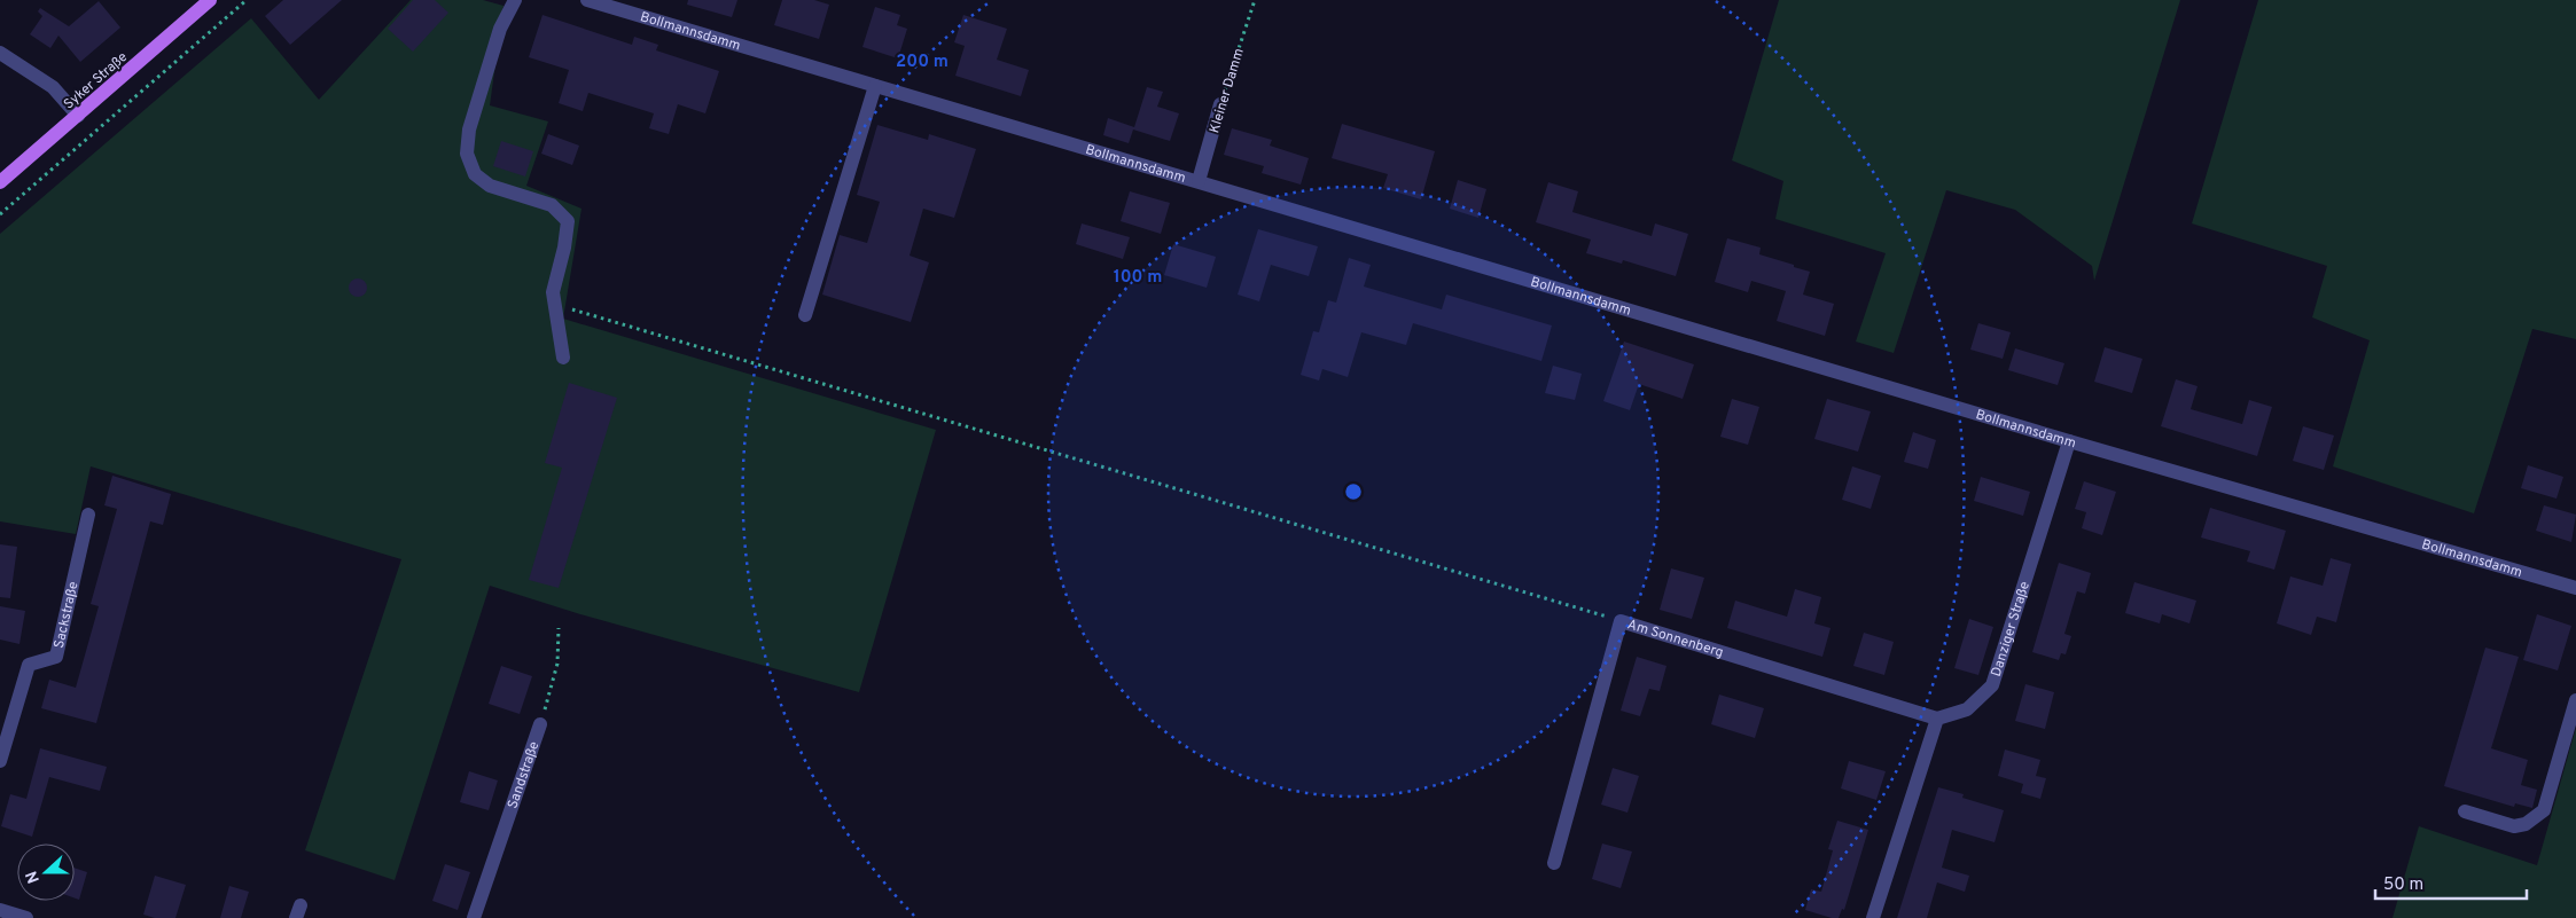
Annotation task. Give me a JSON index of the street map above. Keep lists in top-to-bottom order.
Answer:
{
  "streets": {
    "main road": ["Syker Straße"],
    "street": [
      "Bollmannsdamm",
      "Kleiner Damm",
      "Sackstraße",
      "Danziger Straße",
      "Am Sonnenberg",
      "Sandstraße"
    ]
  },
  "crossings": [
    ["Bollmannsdamm", "Kleiner Damm"],
    ["Bollmannsdamm", "Danziger Straße"],
    ["Danziger Straße", "Am Sonnenberg"]
  ],
  "scale_bar": "50 m",
  "north": "left",
  "rings": ["200 m", "100 m"]
}
